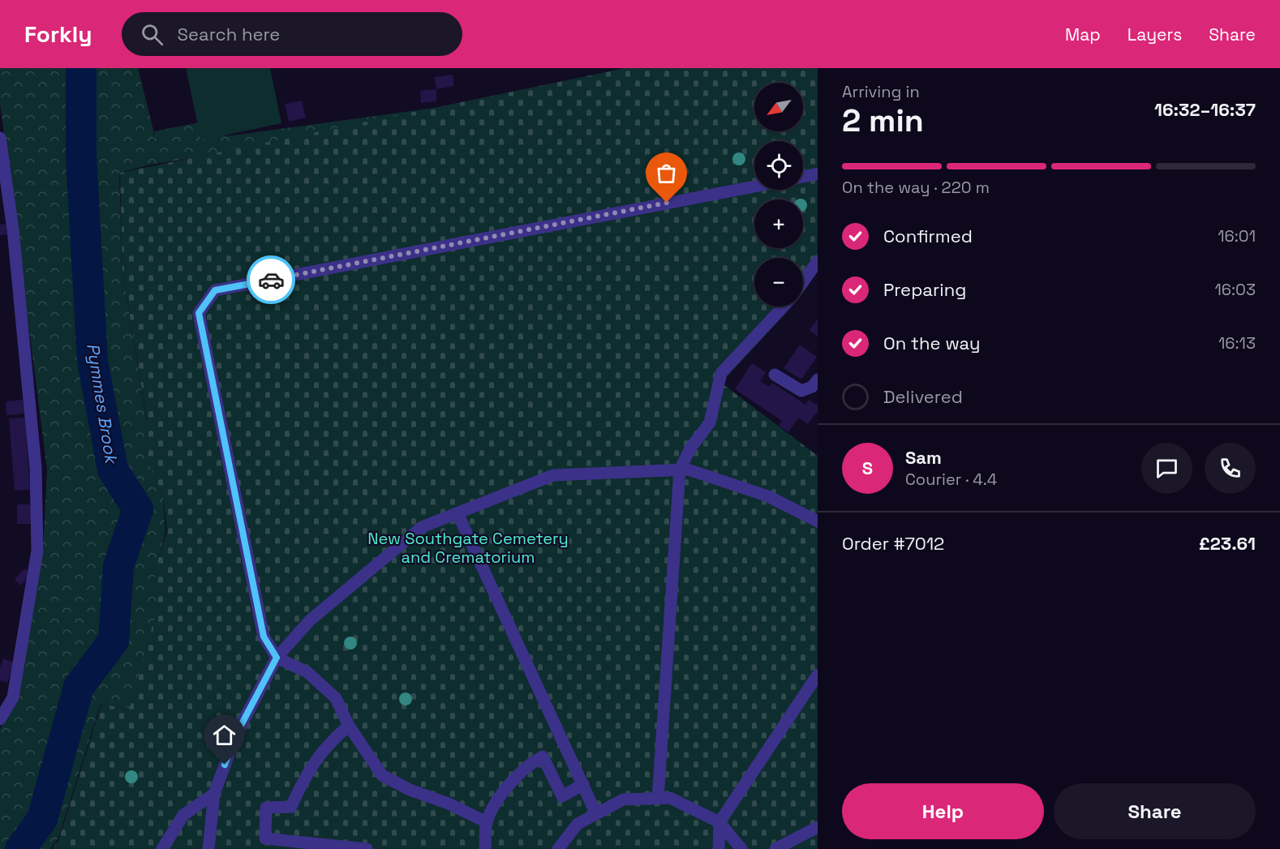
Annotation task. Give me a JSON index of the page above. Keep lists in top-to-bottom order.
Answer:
{
  "water": ["Pymmes Brook"],
  "parks": ["New Southgate Cemetery and Crematorium"],
  "north": "bottom left",
  "page": {
    "header": "Forkly",
    "search": "Search here",
    "nav": ["Map", "Layers", "Share"],
    "heading": ["2 min", "Arriving in", "16:32–16:37"],
    "panel": [
      "Sam",
      "Courier · 4.4",
      "Order #7012",
      "£23.61"
    ],
    "map_buttons": ["+", "−"],
    "bar": "On the way · 220 m",
    "list": [
      ["Confirmed", "16:01"],
      ["Preparing", "16:03"],
      ["On the way", "16:13"],
      "Delivered"
    ],
    "round": "S",
    "buttons": ["Help", "Share"]
  }
}
